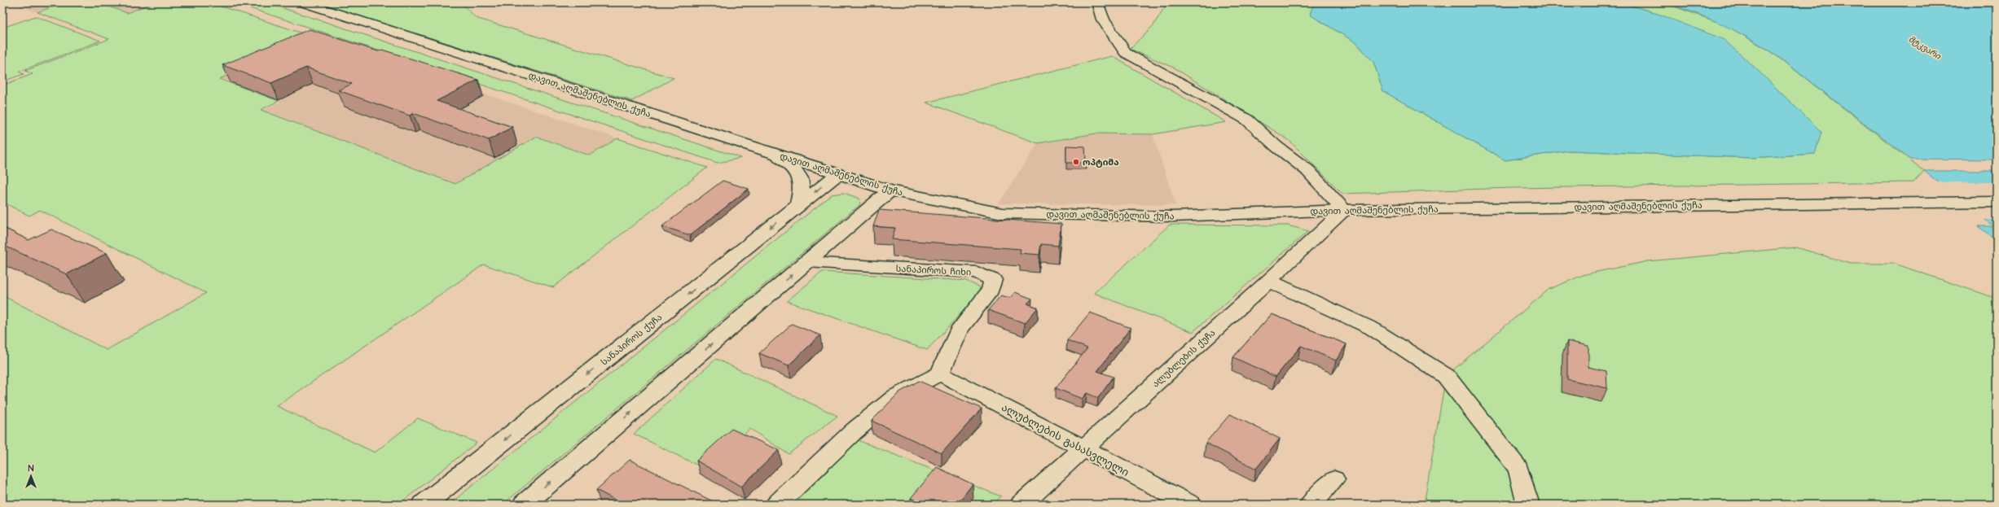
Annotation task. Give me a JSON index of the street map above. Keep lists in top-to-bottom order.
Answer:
{
  "streets": {
    "main road": ["დავით აღმაშენებლის ქუჩა", "სანაპიროს ქუჩა"],
    "street": ["სანაპიროს ჩიხი", "ალუბლების ქუჩა", "ალუბლების გასასვლელი"]
  },
  "crossings": [
    ["დავით აღმაშენებლის ქუჩა", "სანაპიროს ქუჩა"],
    ["დავით აღმაშენებლის ქუჩა", "ალუბლების ქუჩა"],
    ["სანაპიროს ჩიხი", "ალუბლების გასასვლელი"],
    ["ალუბლების ქუჩა", "ალუბლების გასასვლელი"]
  ],
  "water": ["მტკვარი"],
  "places": ["ოპტიმა"],
  "north": "top"
}
